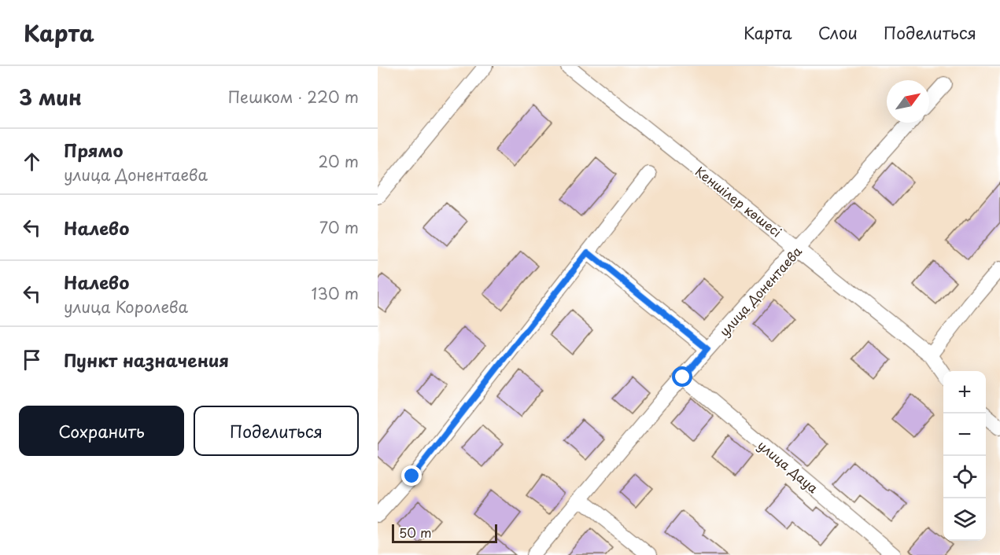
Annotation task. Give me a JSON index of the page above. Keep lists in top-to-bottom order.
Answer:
{
  "streets": {
    "street": ["Кеншілер көшесі", "улица Донентаева", "улица Дауа"]
  },
  "crossings": [
    ["Кеншілер көшесі", "улица Донентаева"],
    ["улица Донентаева", "улица Дауа"]
  ],
  "scale_bar": "50 m",
  "north": "top right",
  "page": {
    "header": "Карта",
    "nav": ["Карта", "Слои", "Поделиться"],
    "heading": ["3 мин", "Пешком · 220 m"],
    "list": [
      ["Прямо", "улица Донентаева", "20 m"],
      ["Налево", "70 m"],
      ["Налево", "улица Королева", "130 m"],
      "Пункт назначения"
    ],
    "map_buttons": ["+", "−"],
    "buttons": ["Сохранить", "Поделиться"],
    "scale": "50 m"
  }
}
